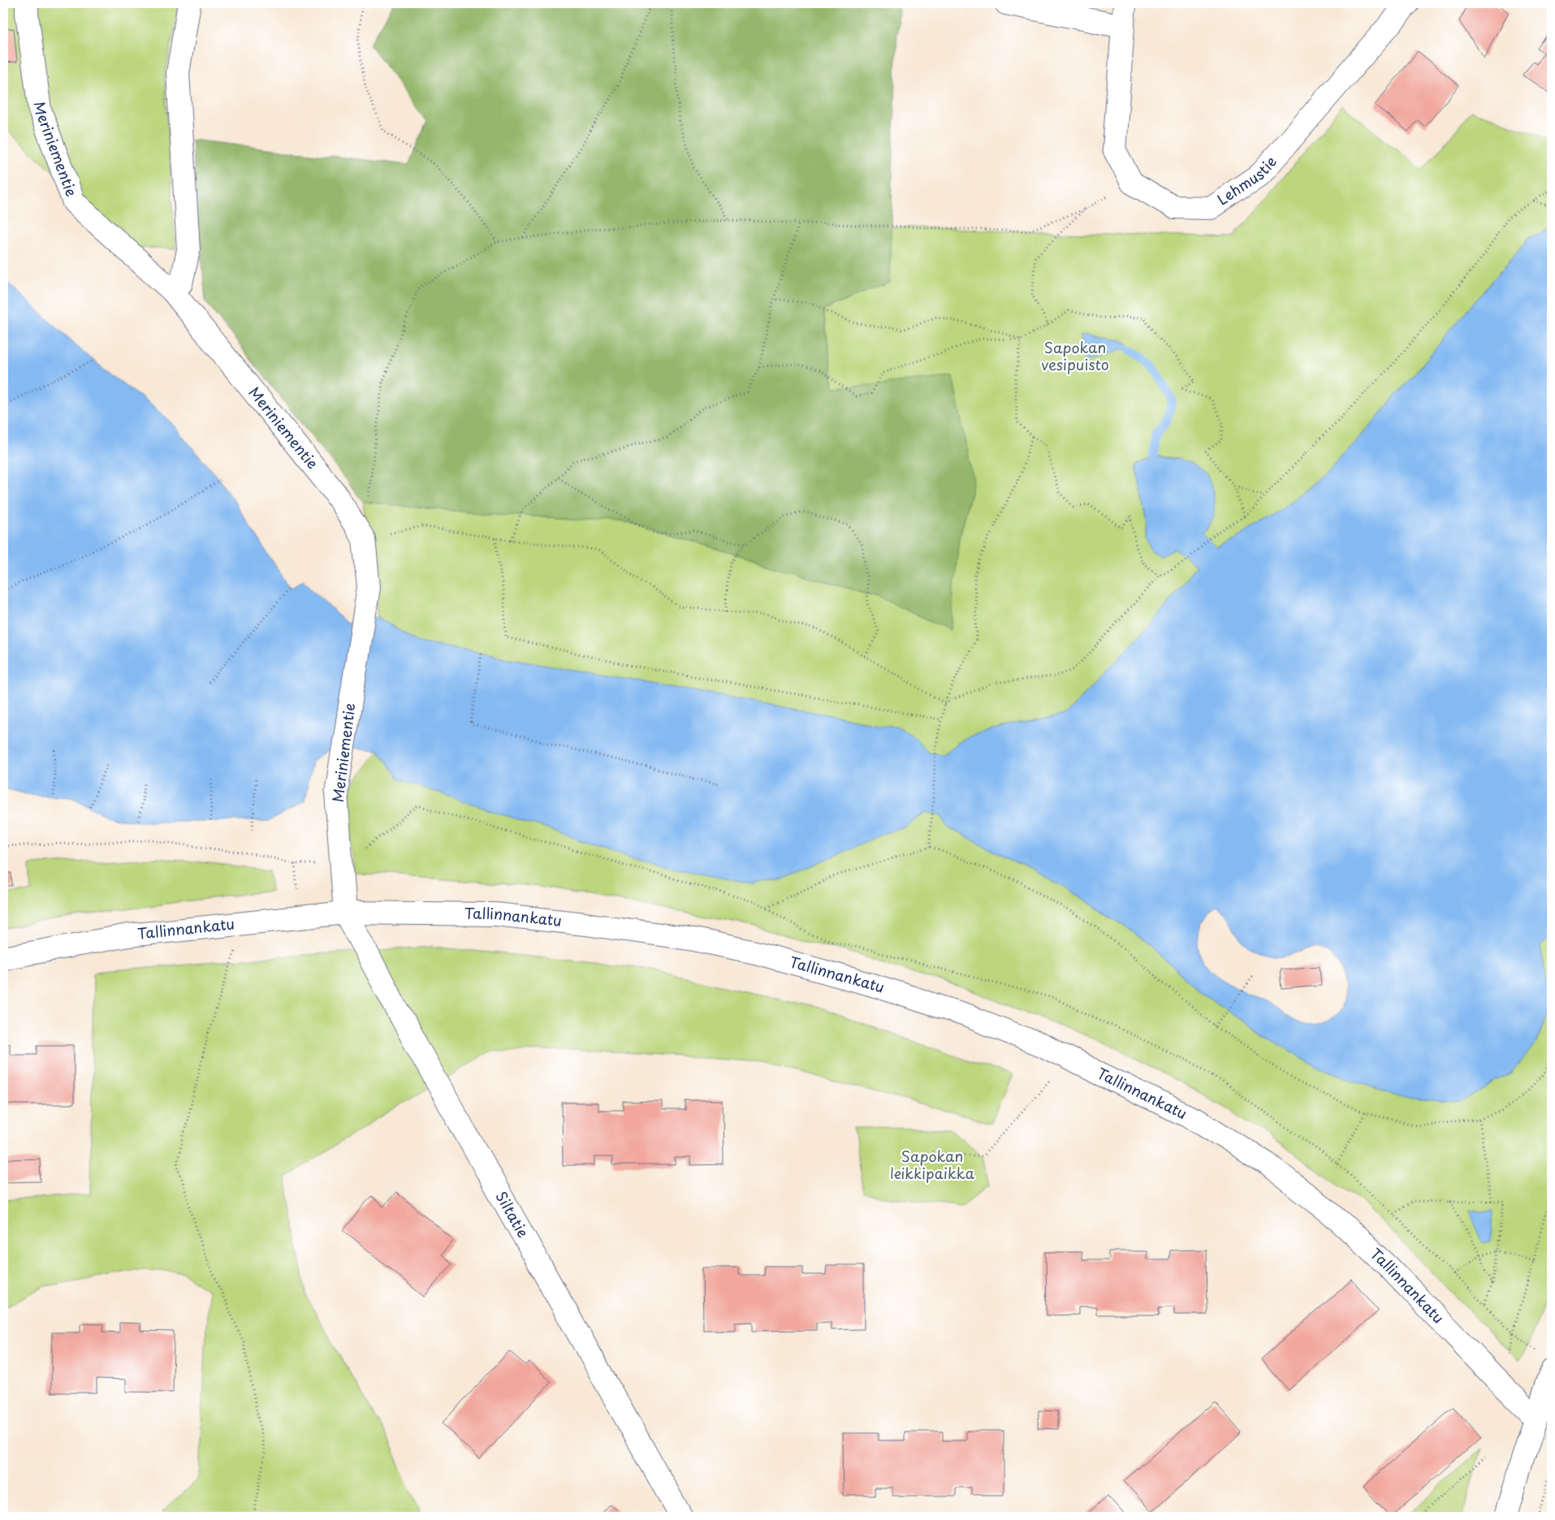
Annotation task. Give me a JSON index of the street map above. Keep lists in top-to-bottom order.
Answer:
{
  "streets": {
    "street": [
      "Meriniementie",
      "Lehmustie",
      "Tallinnankatu",
      "Siltatie"
    ]
  },
  "crossings": [
    ["Meriniementie", "Tallinnankatu"],
    ["Meriniementie", "Siltatie"],
    ["Tallinnankatu", "Siltatie"]
  ],
  "parks": ["Sapokan vesipuisto", "Sapokan leikkipaikka"]
}
